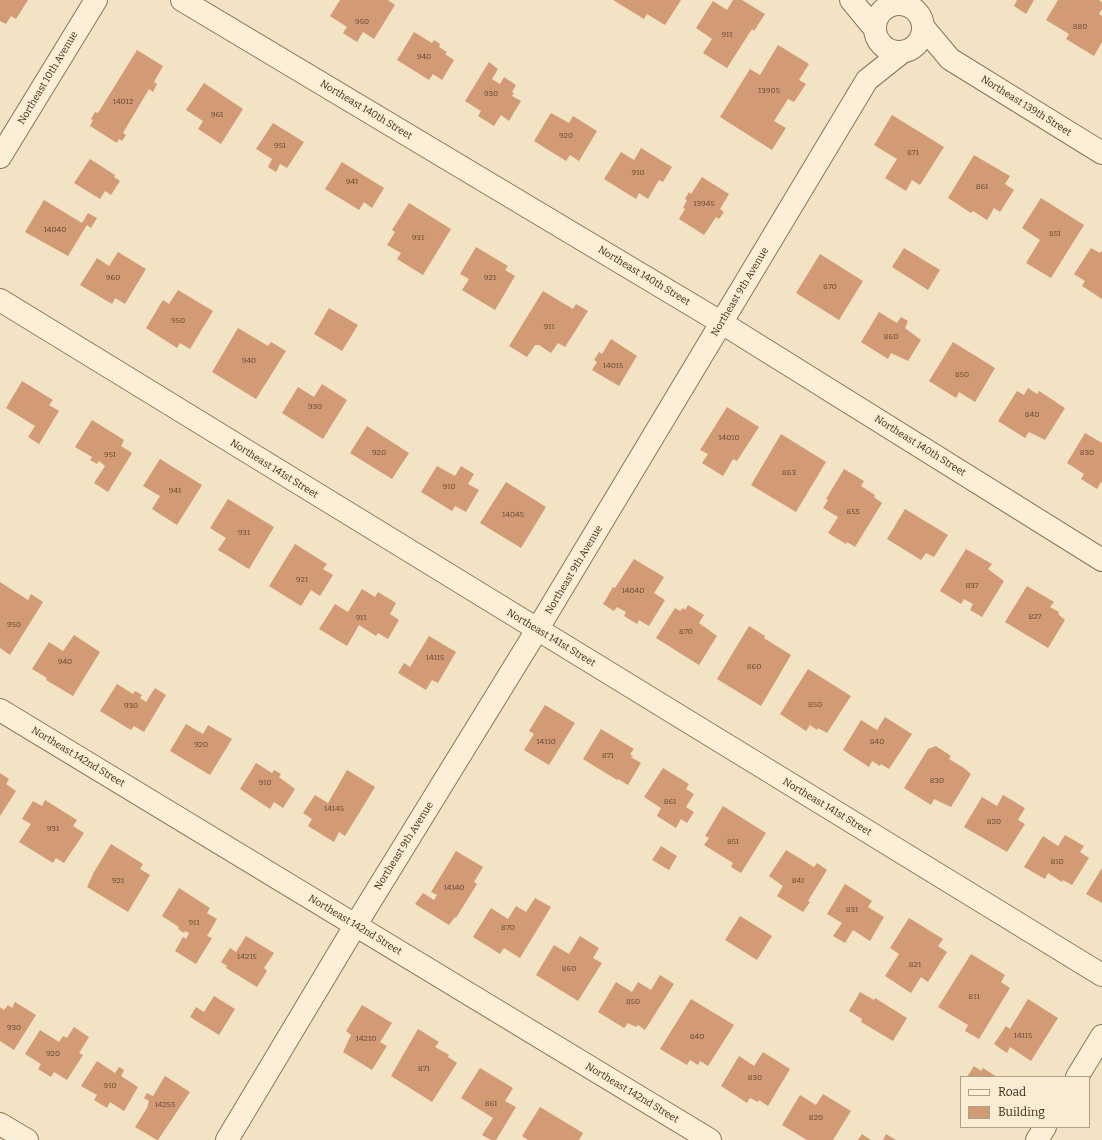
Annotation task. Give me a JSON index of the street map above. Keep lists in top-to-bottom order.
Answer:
{
  "streets": {
    "street": [
      "Northeast 10th Avenue",
      "Northeast 139th Street",
      "Northeast 140th Street",
      "Northeast 9th Avenue",
      "Northeast 141st Street",
      "Northeast 142nd Street"
    ]
  },
  "crossings": [
    ["Northeast 139th Street", "Northeast 9th Avenue"],
    ["Northeast 140th Street", "Northeast 9th Avenue"],
    ["Northeast 9th Avenue", "Northeast 141st Street"],
    ["Northeast 9th Avenue", "Northeast 142nd Street"]
  ],
  "house_numbers": [
    "950",
    "880",
    "911",
    "940",
    "13905",
    "930",
    "14012",
    "961",
    "920",
    "951",
    "871",
    "910",
    "941",
    "861",
    "13945",
    "14040",
    "851",
    "931",
    "960",
    "921",
    "870",
    "950",
    "911",
    "860",
    "940",
    "14015",
    "850",
    "930",
    "840",
    "14010",
    "920",
    "830",
    "951",
    "863",
    "910",
    "941",
    "855",
    "14045",
    "931",
    "921",
    "837",
    "14040",
    "827",
    "911",
    "950",
    "870",
    "14115",
    "940",
    "860",
    "850",
    "930",
    "14110",
    "840",
    "920",
    "871",
    "830",
    "910",
    "861",
    "14145",
    "820",
    "931",
    "851",
    "810",
    "921",
    "841",
    "14140",
    "831",
    "911",
    "870",
    "14215",
    "821",
    "860",
    "811",
    "850",
    "930",
    "14115",
    "840",
    "14210",
    "920",
    "871",
    "830",
    "910",
    "861",
    "14255",
    "820"
  ],
  "legend": ["Road", "Building"]
}
